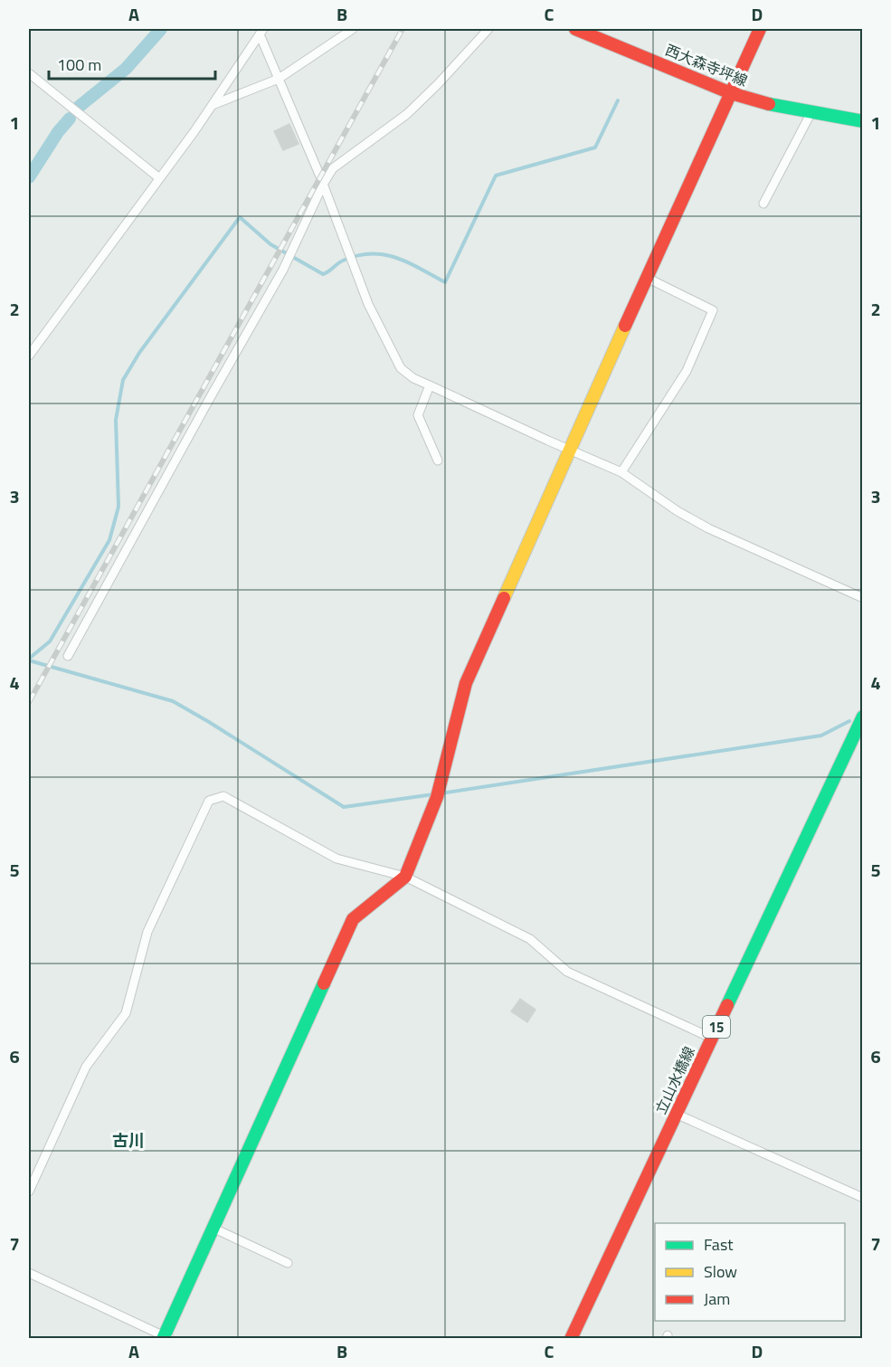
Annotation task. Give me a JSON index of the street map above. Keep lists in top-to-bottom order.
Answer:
{
  "streets": {
    "street": ["西大森寺坪線", "15", "立山水橋線"]
  },
  "districts": ["古川"],
  "legend": ["Fast", "Slow", "Jam"],
  "scale_bar": "100 m",
  "grid": {
    "columns": [
      "A",
      "B",
      "C",
      "D"
    ],
    "rows": [
      "1",
      "2",
      "3",
      "4",
      "5",
      "6",
      "7"
    ]
  }
}
